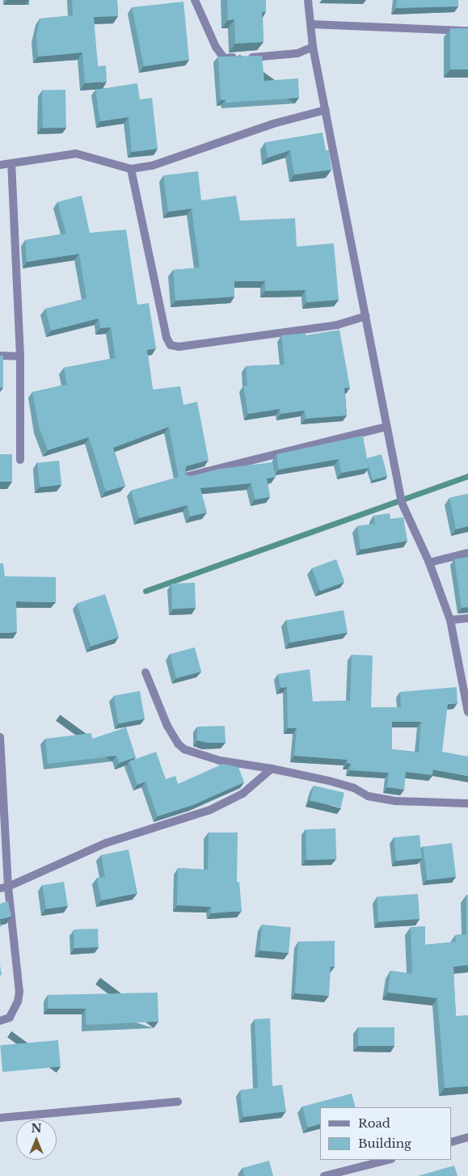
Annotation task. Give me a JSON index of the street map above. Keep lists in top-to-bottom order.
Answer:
{
  "legend": ["Road", "Building"],
  "north": "top"
}
